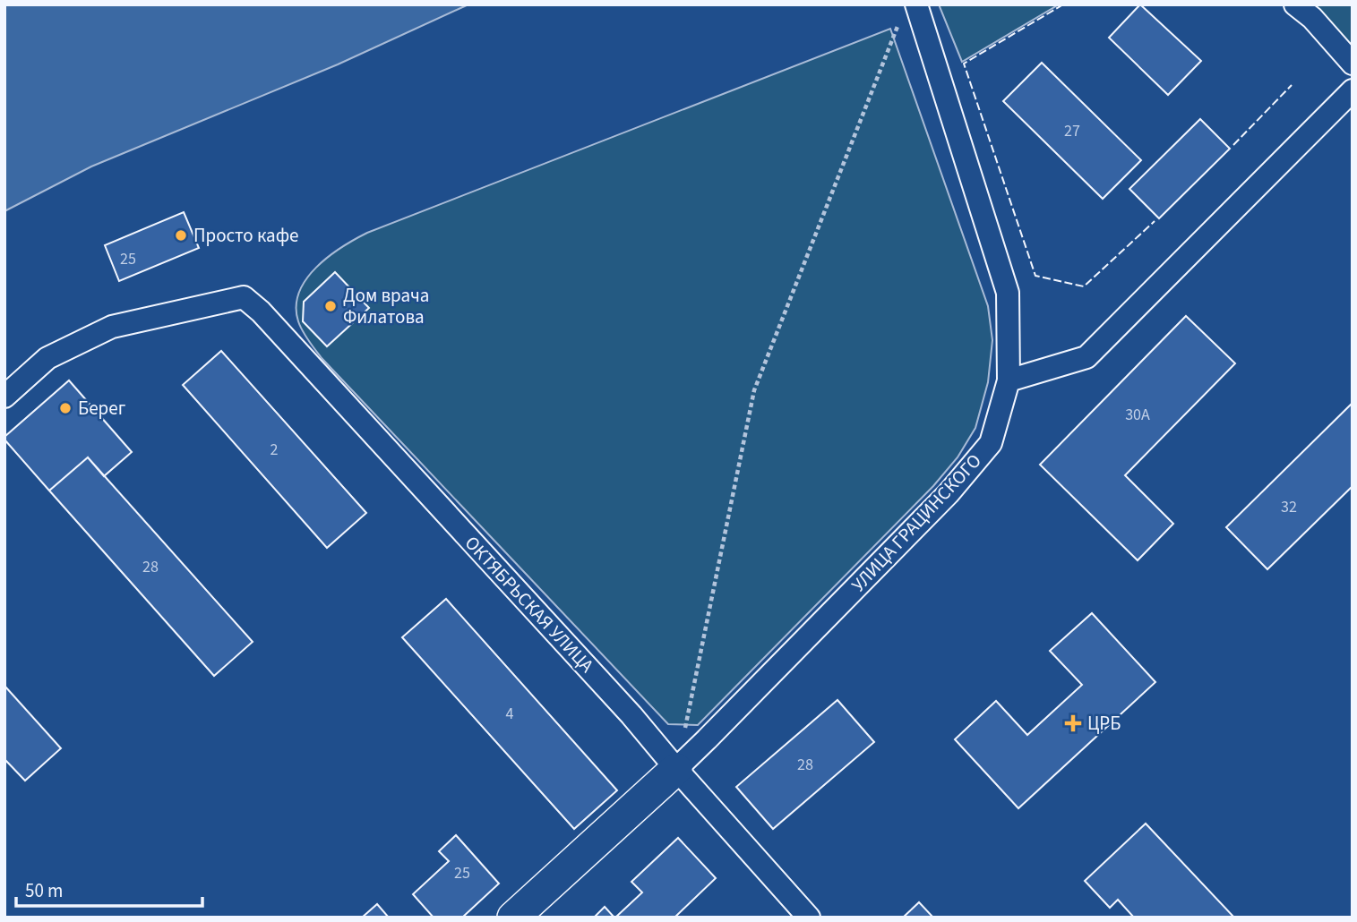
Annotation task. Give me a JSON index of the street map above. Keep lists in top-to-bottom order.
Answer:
{
  "streets": {
    "street": ["УЛИЦА ГРАЦИНСКОГО", "ОКТЯБРЬСКАЯ УЛИЦА"]
  },
  "crossings": [
    ["УЛИЦА ГРАЦИНСКОГО", "ОКТЯБРЬСКАЯ УЛИЦА"]
  ],
  "places": {
    "other": ["Просто кафе", "Дом врача Филатова", "Берег"],
    "health": ["ЦРБ"]
  },
  "house_numbers": [
    "27",
    "25",
    "30А",
    "2",
    "32",
    "28",
    "4",
    "28",
    "25"
  ],
  "scale_bar": "50 m"
}
